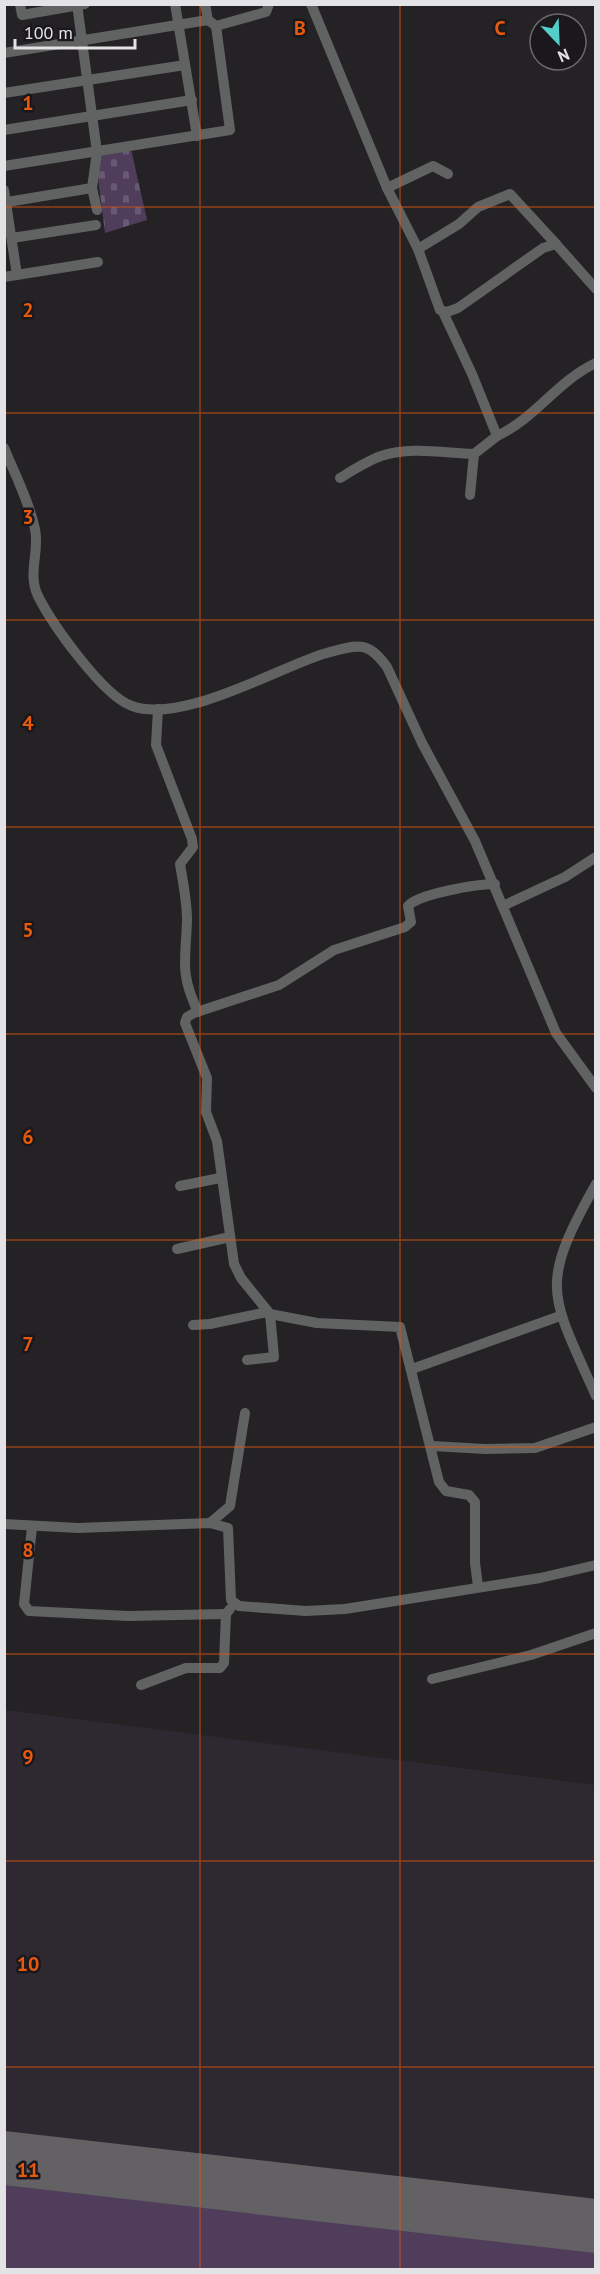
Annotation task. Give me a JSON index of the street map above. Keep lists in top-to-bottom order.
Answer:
{
  "scale_bar": "100 m",
  "north": "bottom right",
  "grid": {
    "columns": ["B", "C"],
    "rows": [
      "1",
      "2",
      "3",
      "4",
      "5",
      "6",
      "7",
      "8",
      "9",
      "10",
      "11"
    ]
  }
}
